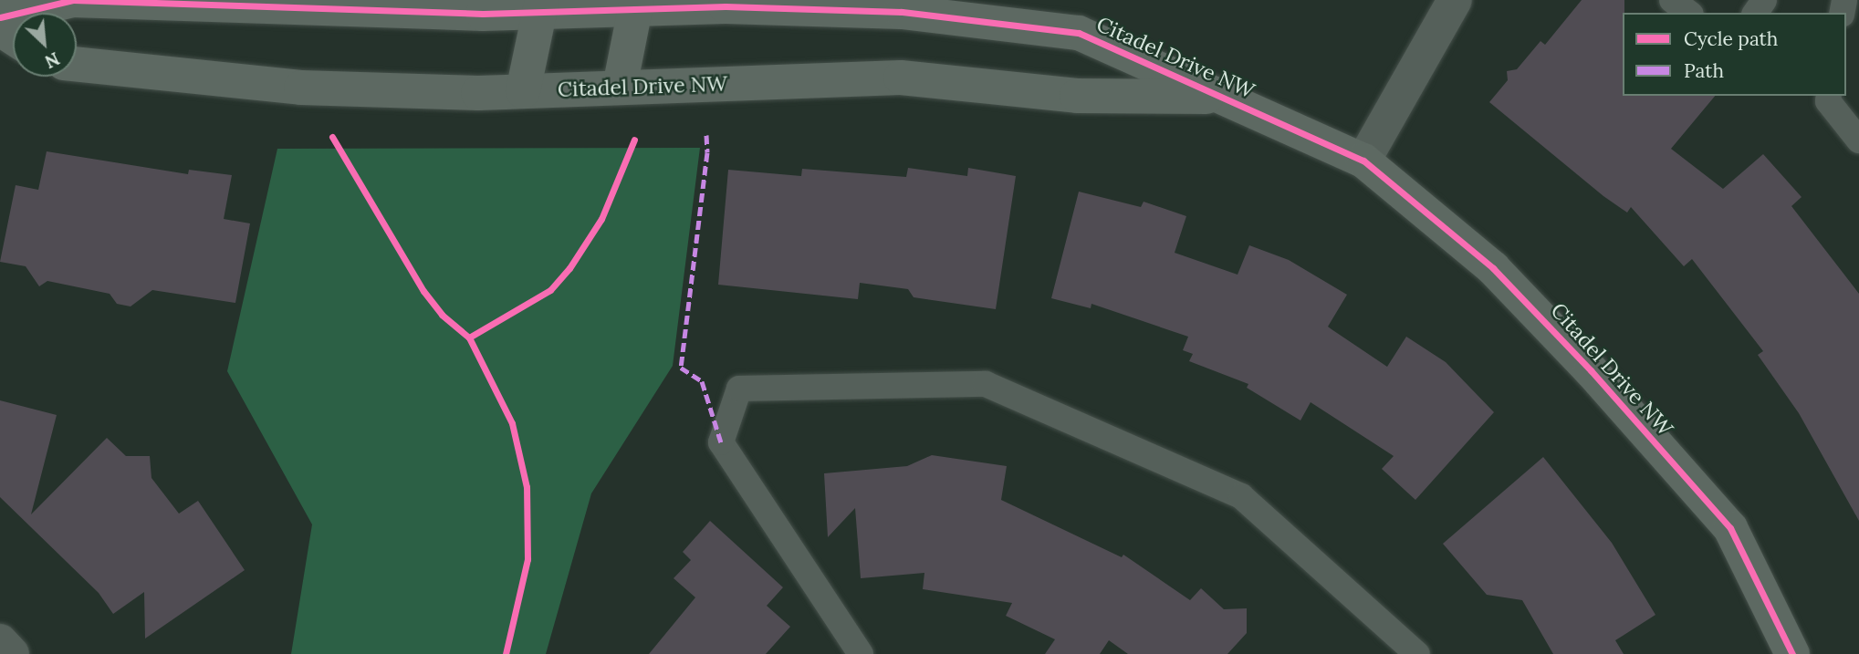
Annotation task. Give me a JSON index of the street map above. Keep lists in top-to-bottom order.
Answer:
{
  "streets": {
    "street": ["Citadel Drive NW"]
  },
  "legend": ["Cycle path", "Path"],
  "north": "bottom right"
}
